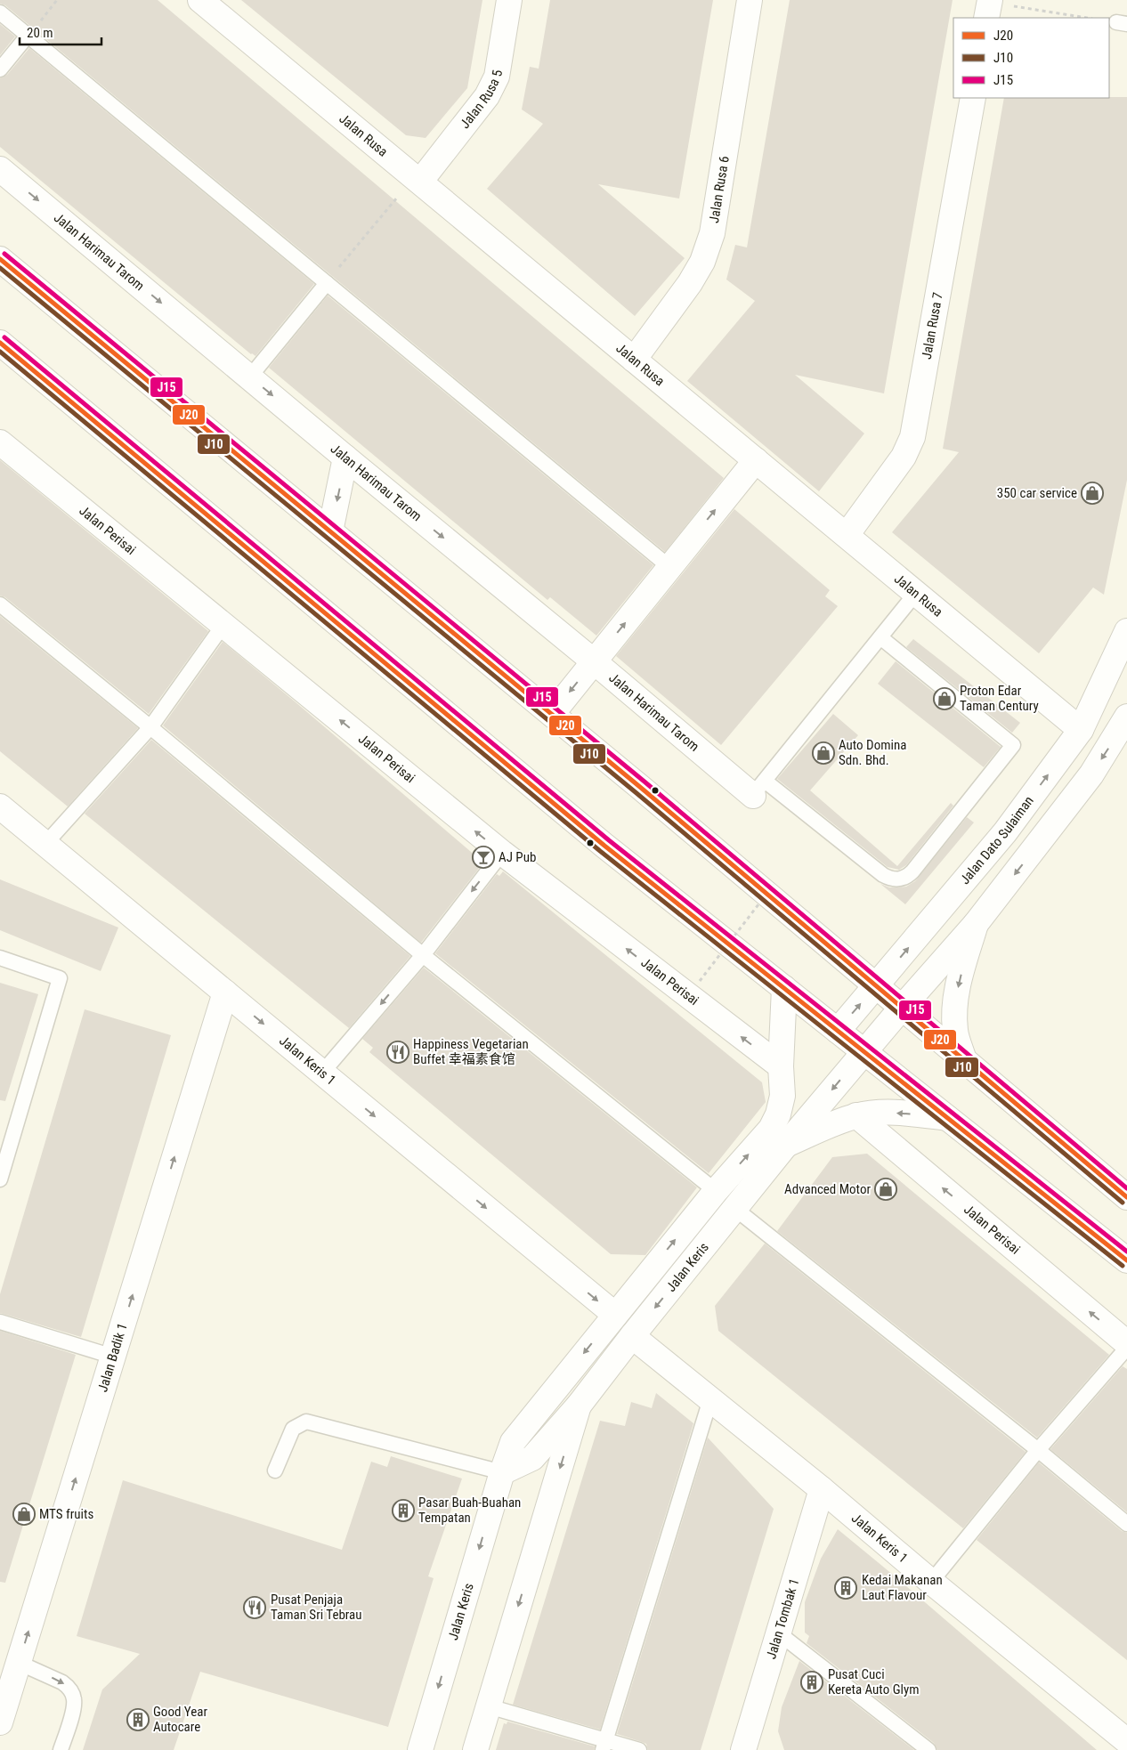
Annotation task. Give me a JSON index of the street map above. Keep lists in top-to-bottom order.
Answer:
{
  "streets": {
    "main road": [
      "Jalan Rusa 5",
      "Jalan Rusa",
      "Jalan Rusa 6",
      "Jalan Harimau Tarom",
      "Jalan Rusa 7",
      "Jalan Perisai",
      "Jalan Dato Sulaiman",
      "Jalan Keris 1",
      "Jalan Keris",
      "Jalan Badik 1",
      "Jalan Tombak 1"
    ]
  },
  "crossings": [
    ["Jalan Rusa 5", "Jalan Rusa"],
    ["Jalan Rusa", "Jalan Rusa 6"],
    ["Jalan Rusa", "Jalan Rusa 7"],
    ["Jalan Rusa", "Jalan Dato Sulaiman"],
    ["Jalan Perisai", "Jalan Keris"],
    ["Jalan Keris 1", "Jalan Keris"],
    ["Jalan Keris 1", "Jalan Badik 1"],
    ["Jalan Keris 1", "Jalan Tombak 1"]
  ],
  "one_way": ["Jalan Keris 1", "Jalan Badik 1"],
  "places": {
    "shop": [
      "350 car service",
      "Proton Edar Taman Century",
      "Auto Domina Sdn. Bhd.",
      "Advanced Motor",
      "MTS fruits"
    ],
    "bar": ["AJ Pub"],
    "restaurant": ["Happiness Vegetarian Buffet 幸福素食馆", "Pusat Penjaja Taman Sri Tebrau"],
    "building": [
      "Pasar Buah-Buahan Tempatan",
      "Kedai Makanan Laut Flavour",
      "Pusat Cuci Kereta Auto Glym",
      "Good Year Autocare"
    ]
  },
  "lines": ["transit line J15", "transit line J20", "transit line J10"],
  "legend": ["J20", "J10", "J15"],
  "scale_bar": "20 m"
}
